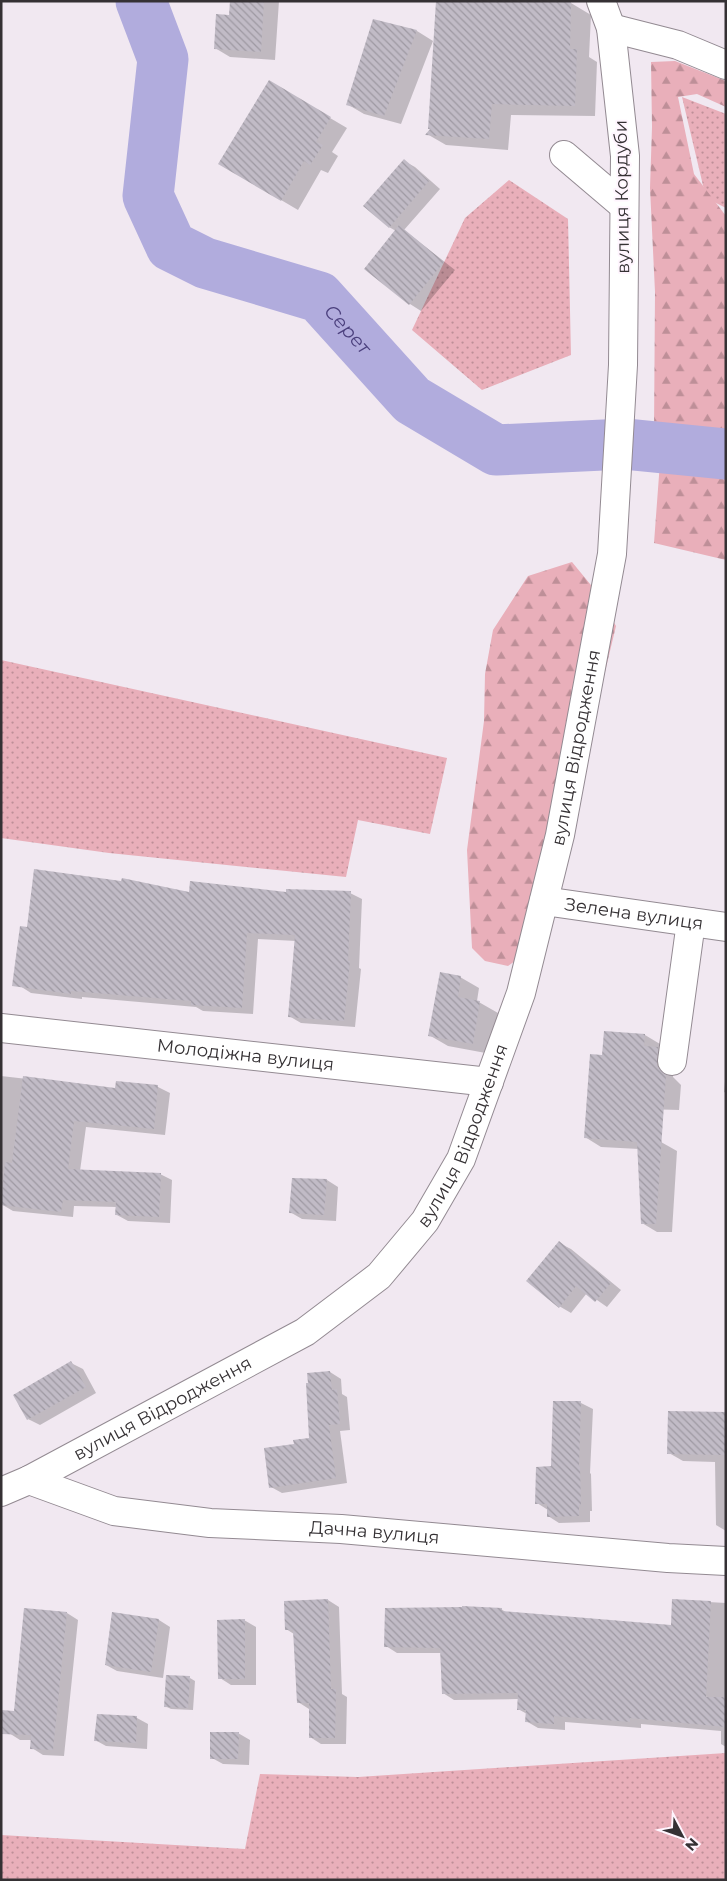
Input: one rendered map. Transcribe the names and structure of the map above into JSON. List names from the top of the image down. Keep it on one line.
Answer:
{"streets":{"street":["вулиця Кордуби","вулиця Відродження","Зелена вулиця","Молодіжна вулиця","Дачна вулиця"]},"crossings":[["вулиця Кордуби","вулиця Відродження"],["вулиця Відродження","Зелена вулиця"],["вулиця Відродження","Молодіжна вулиця"],["вулиця Відродження","Дачна вулиця"]],"water":["Серет"],"north":"bottom right"}
